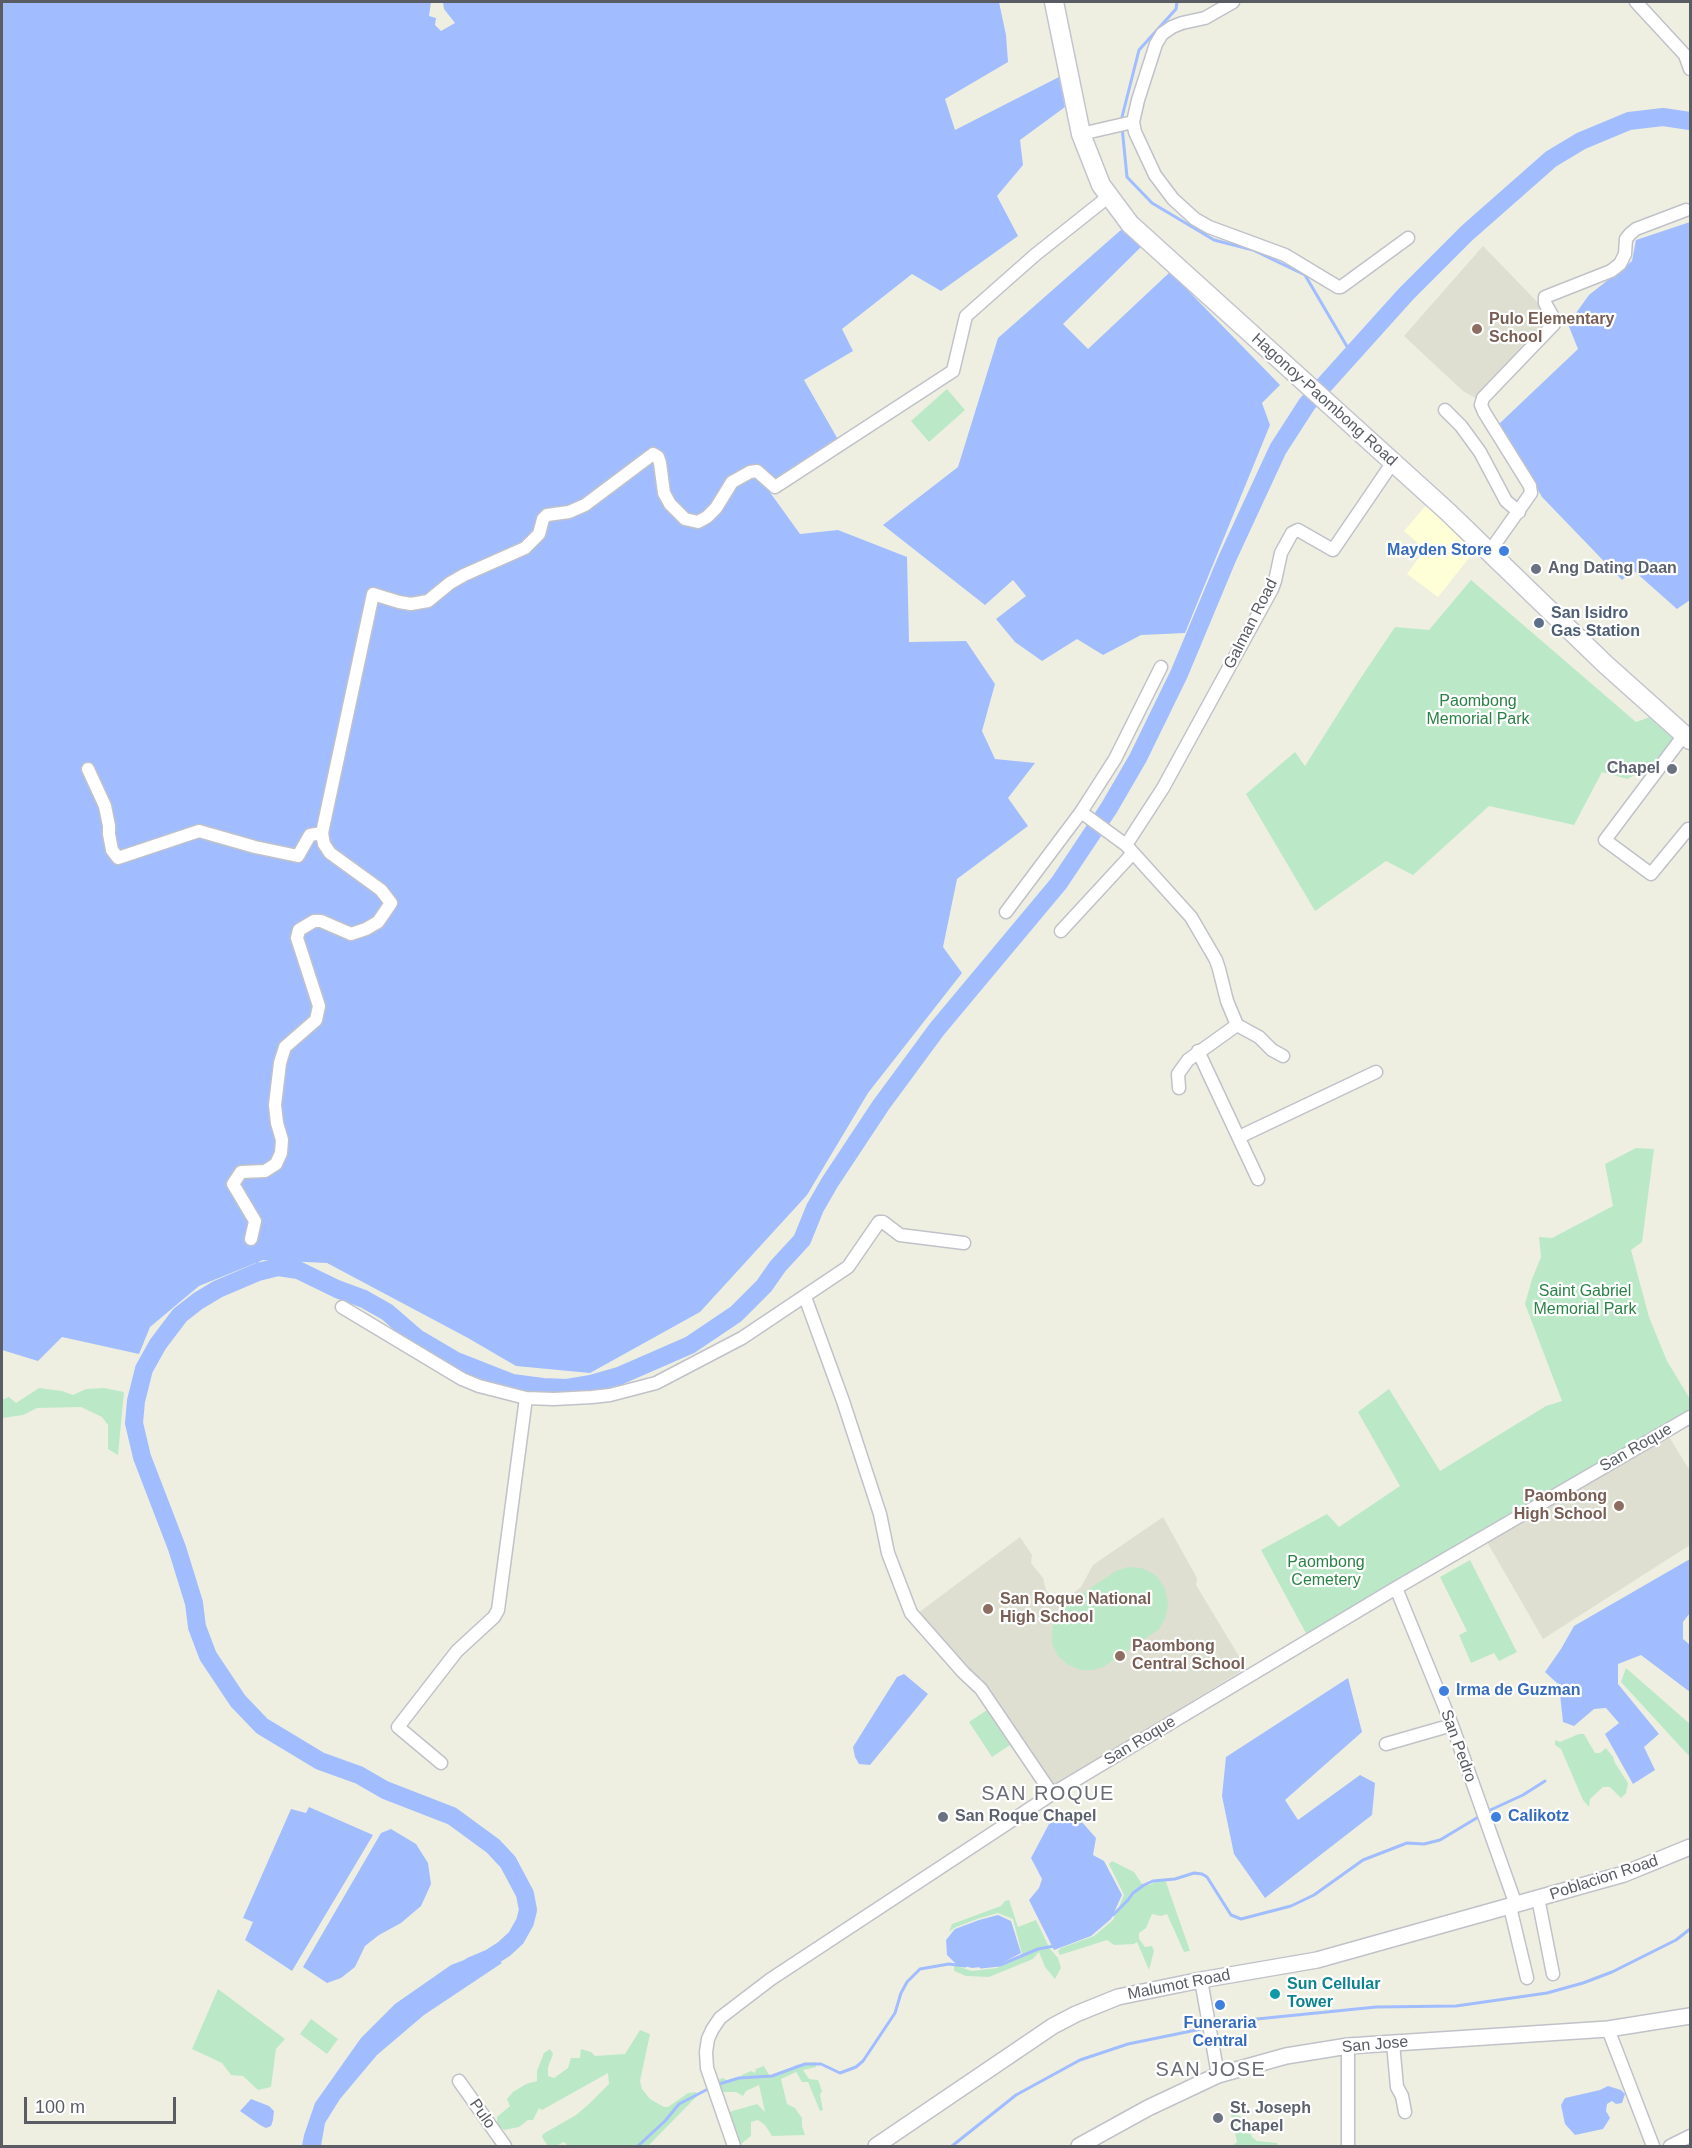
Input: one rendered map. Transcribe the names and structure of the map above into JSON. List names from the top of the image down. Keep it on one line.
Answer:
{"streets":{"main road":["Hagonoy-Paombong Road"],"street":["Galman Road","San Roque","San Pedro","Poblacion Road","Malumot Road","San Jose","Pulo"]},"crossings":[["Hagonoy-Paombong Road","Galman Road"],["San Roque","San Pedro"],["San Pedro","Poblacion Road"],["San Pedro","Malumot Road"],["Poblacion Road","Malumot Road"]],"districts":["SAN ROQUE","SAN JOSE"],"parks":["Paombong Memorial Park","Saint Gabriel Memorial Park","Paombong Cemetery"],"places":["Pulo Elementary School","Mayden Store","Ang Dating Daan","San Isidro Gas Station","Chapel","Paombong High School","San Roque National High School","Paombong Central School","Irma de Guzman","San Roque Chapel","Calikotz","Sun Cellular Tower","Funeraria Central","St. Joseph Chapel"],"scale_bar":"100 m"}
